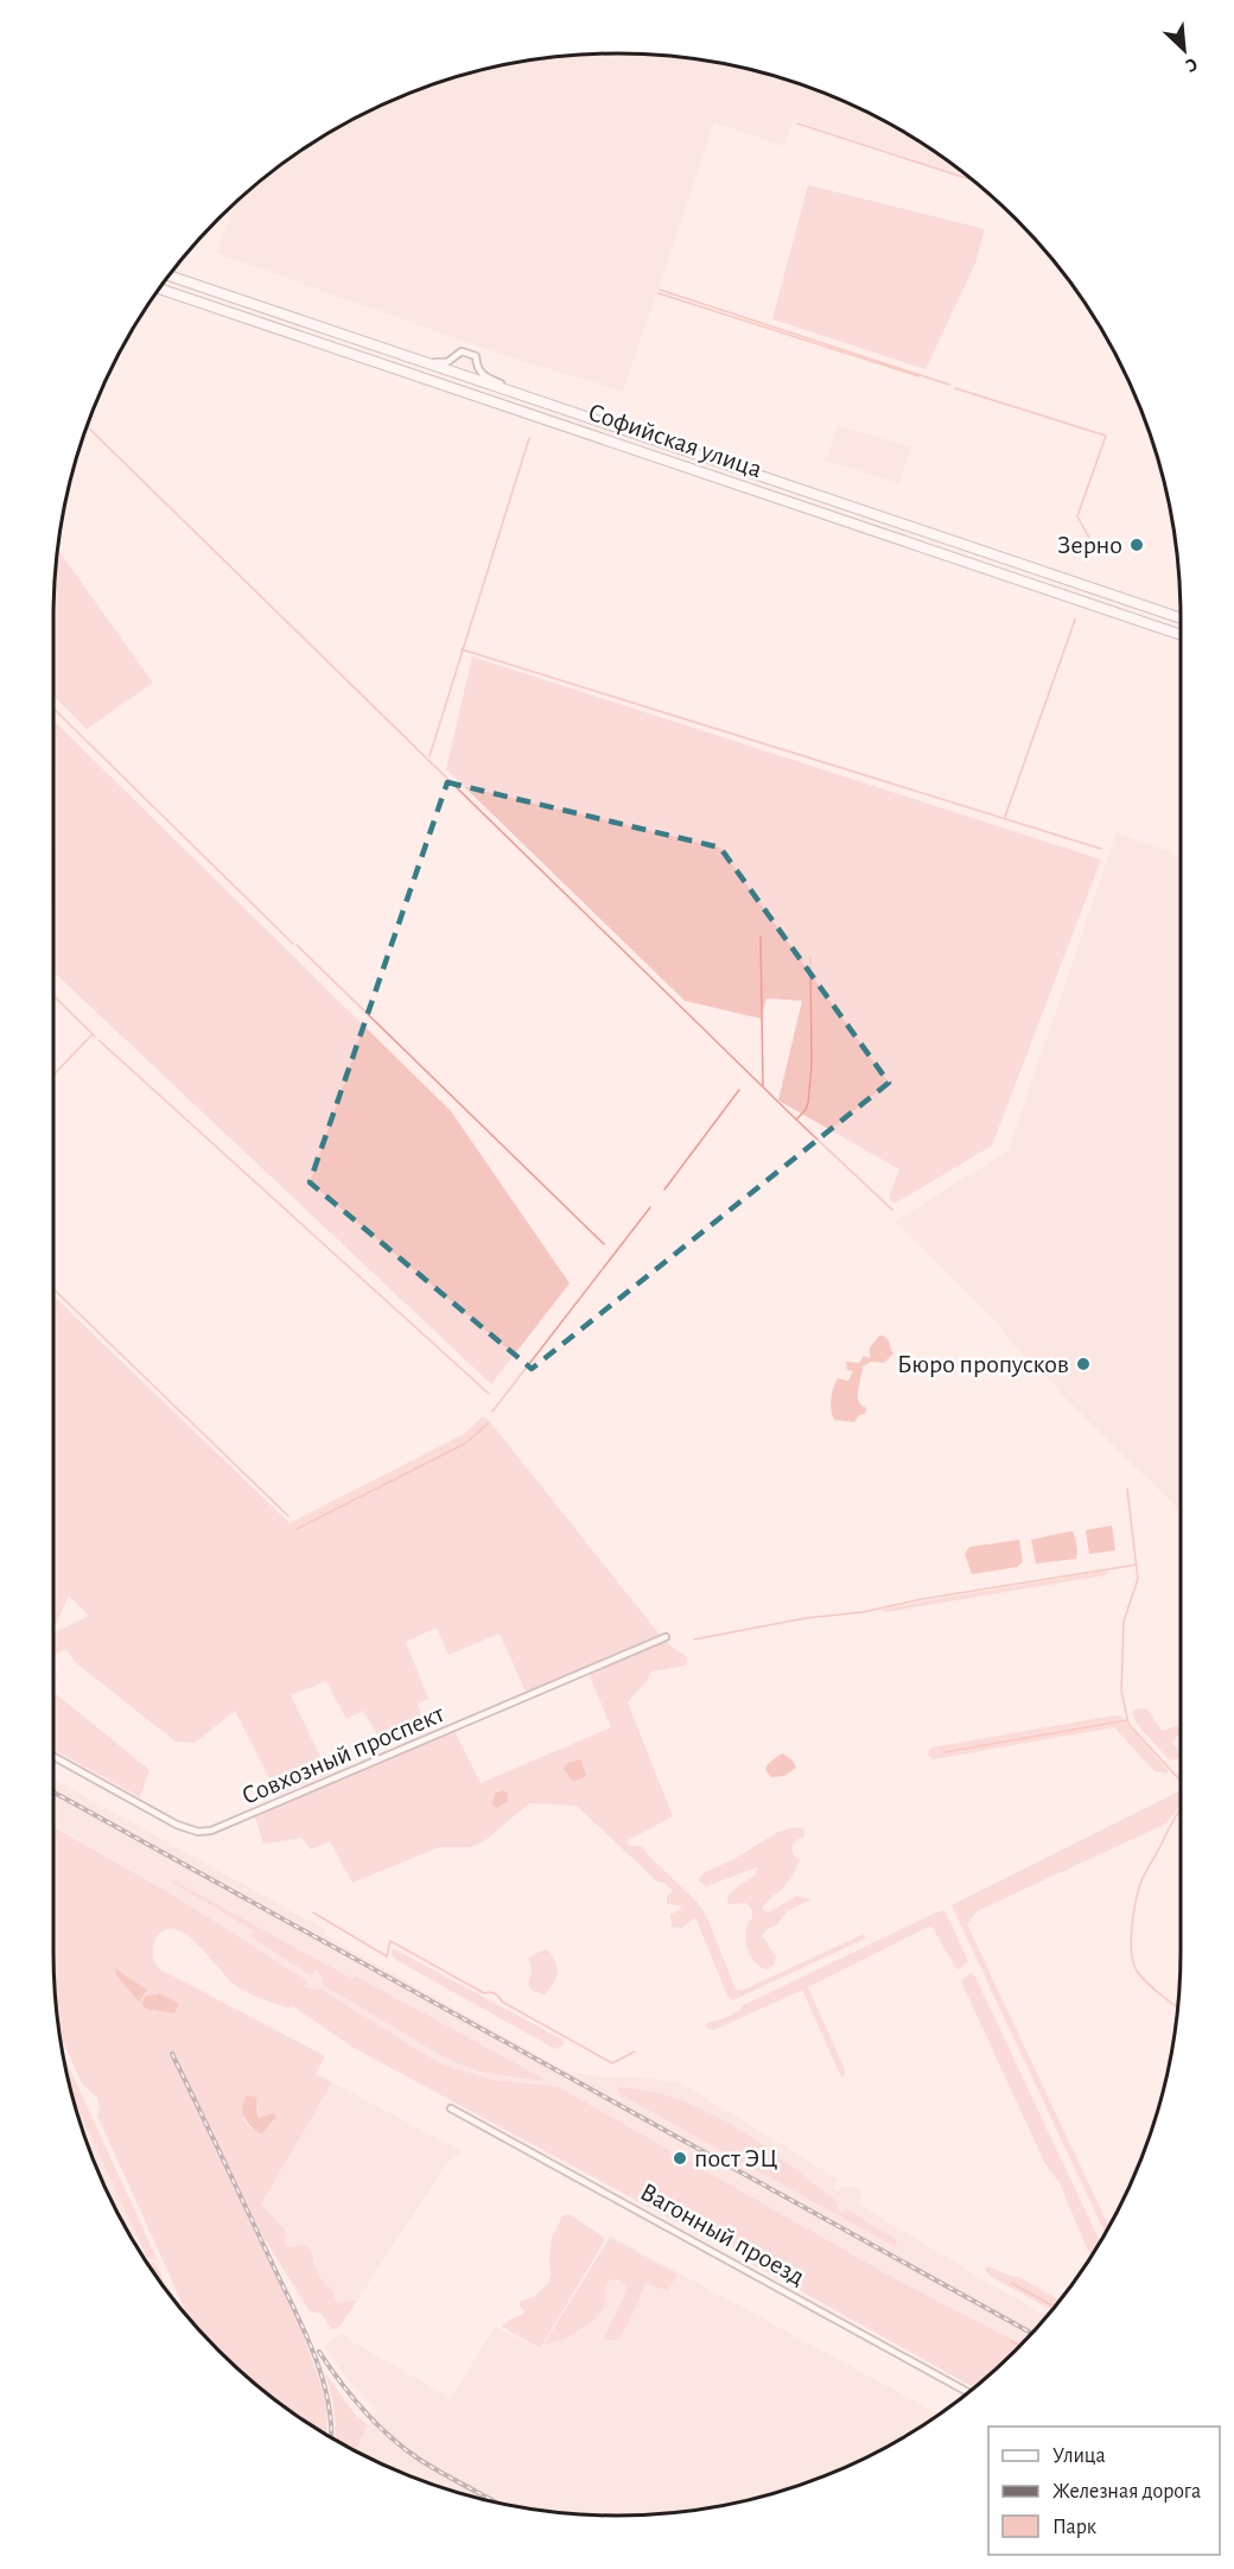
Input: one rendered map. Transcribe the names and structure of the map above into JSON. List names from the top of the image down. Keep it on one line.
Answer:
{"streets":{"main road":["Софийская улица"],"street":["Совхозный проспект","Вагонный проезд"]},"places":["Зерно","Бюро пропусков","пост ЭЦ"],"legend":["Улица","Железная дорога","Парк"],"north":"bottom right"}
